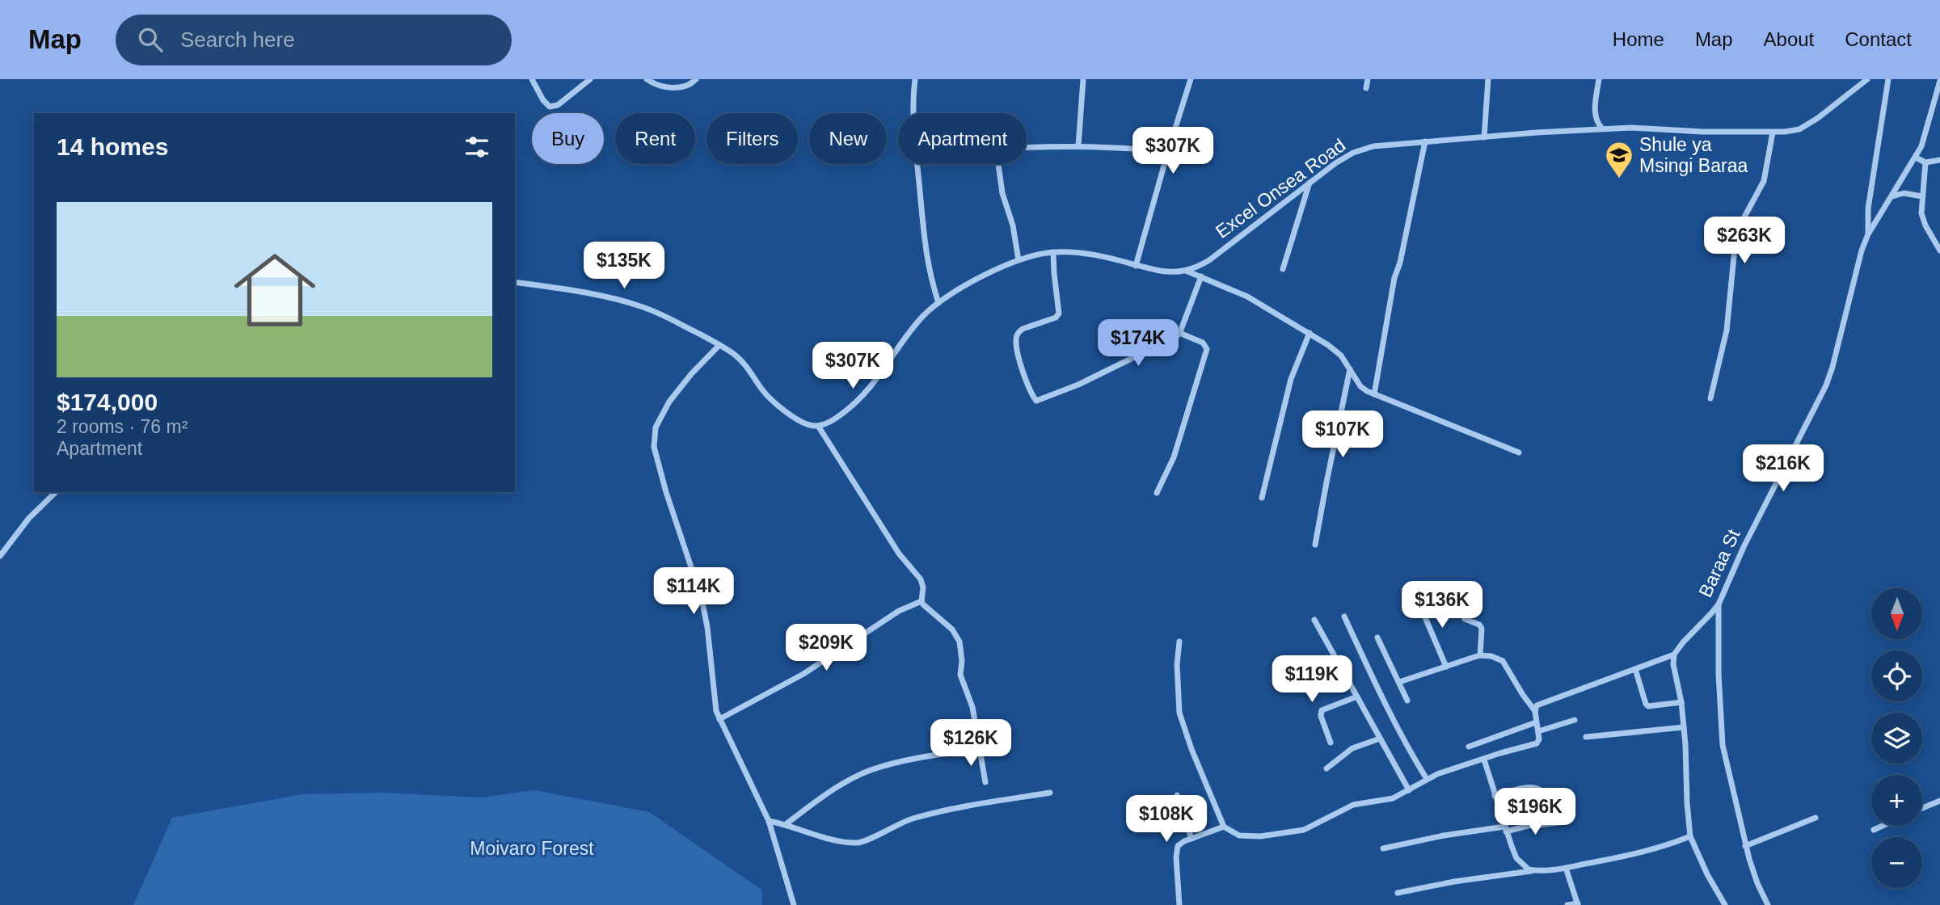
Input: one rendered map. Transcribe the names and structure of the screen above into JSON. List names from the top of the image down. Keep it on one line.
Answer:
{"streets":{"street":["Excel Onsea Road","Baraa St"]},"parks":["Moivaro Forest"],"places":{"school or university":["Shule ya Msingi Baraa"]},"north":"bottom","page":{"header":"Map","search":"Search here","nav":["Home","Map","About","Contact"],"chip":["Buy","Rent","Filters","New","Apartment"],"heading":"14 homes","price":["$307K","$263K","$135K","$174K","$307K","$107K","$216K","$114K","$136K","$209K","$119K","$126K","$196K","$108K"],"list":[{"name":"$174,000","note":"2 rooms · 76 m² · Apartment"}],"map_buttons":["+","−"]}}
